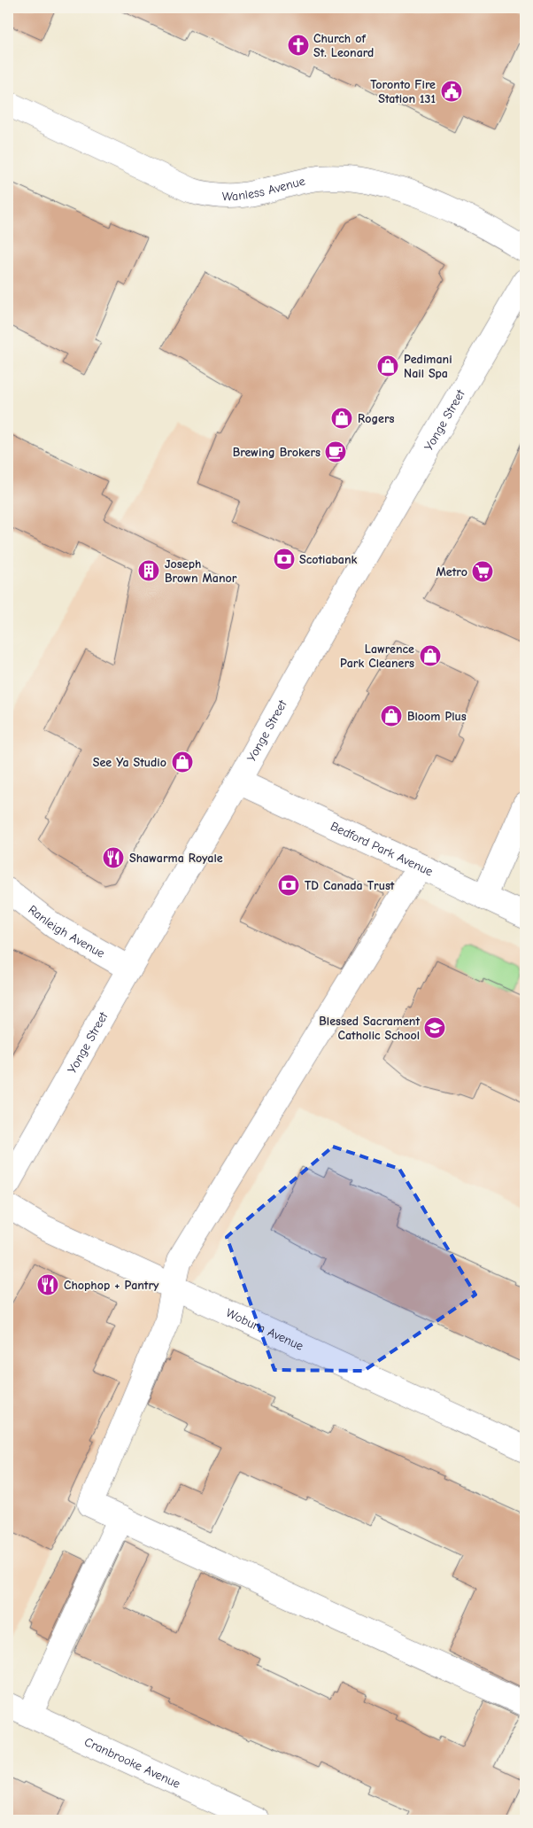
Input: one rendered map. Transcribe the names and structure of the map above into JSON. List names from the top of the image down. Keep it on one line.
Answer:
{"streets":{"street":["Wanless Avenue","Yonge Street","Bedford Park Avenue","Ranleigh Avenue","Woburn Avenue","Cranbrooke Avenue"]},"crossings":[["Yonge Street","Bedford Park Avenue"],["Yonge Street","Ranleigh Avenue"]],"places":{"church":["Church of St. Leonard"],"public building":["Toronto Fire Station 131"],"shop":["Pedimani Nail Spa","Rogers","Lawrence Park Cleaners","Bloom Plus","See Ya Studio"],"cafe":["Brewing Brokers"],"bank":["Scotiabank","TD Canada Trust"],"building":["Joseph Brown Manor"],"supermarket":["Metro"],"restaurant":["Shawarma Royale","Chophop + Pantry"],"school or university":["Blessed Sacrament Catholic School"]}}
